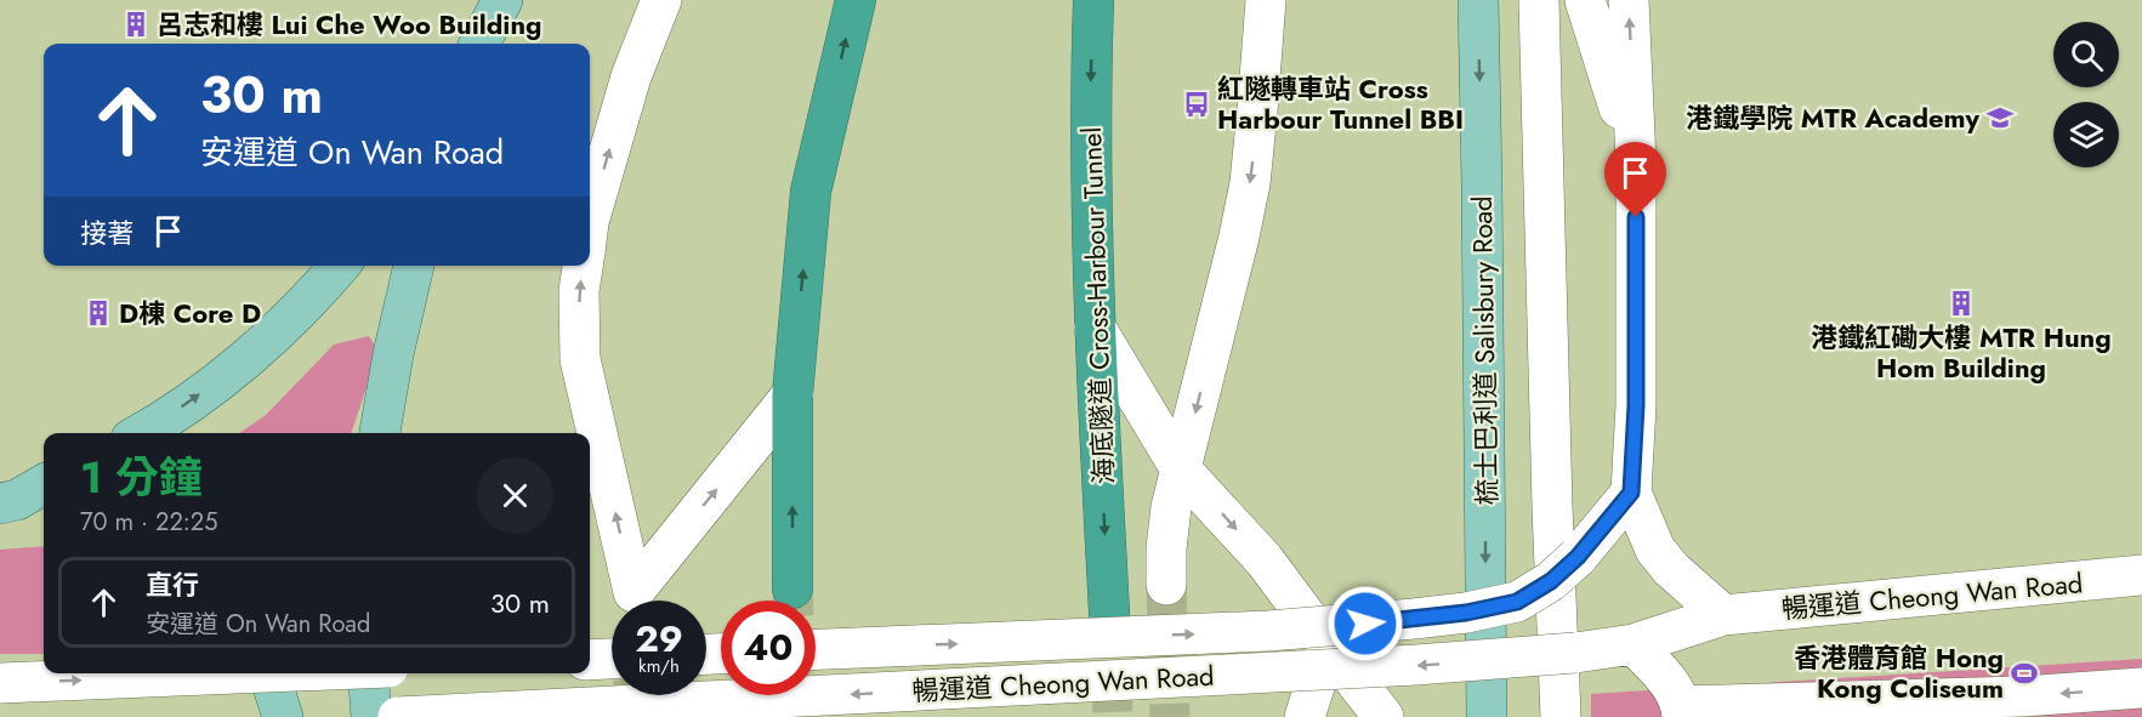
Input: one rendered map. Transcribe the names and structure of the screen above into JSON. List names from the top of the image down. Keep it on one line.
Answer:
{"streets":{"highway":["海底隧道 Cross-Harbour Tunnel"],"main road":["梳士巴利道 Salisbury Road"],"street":["暢運道 Cheong Wan Road"]},"one_way":["梳士巴利道 Salisbury Road"],"places":{"building":["呂志和樓 Lui Che Woo Building","港鐵紅磡大樓 MTR Hung Hom Building","D棟 Core D"],"bus stop":["紅隧轉車站 Cross Harbour Tunnel BBI"],"school or university":["港鐵學院 MTR Academy"],"sports":["香港體育館 Hong Kong Coliseum"]},"page":{"turn":["30 m","安運道 On Wan Road"],"then":"接著","heading":["1 分鐘","70 m · 22:25"],"list":[{"name":"直行","note":"安運道 On Wan Road","value":"30 m"}],"speed":"29 km/h","limit":"40"}}
